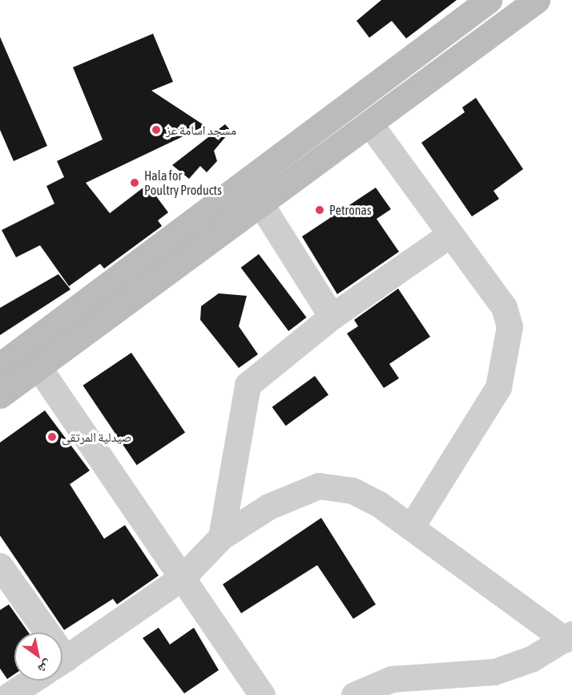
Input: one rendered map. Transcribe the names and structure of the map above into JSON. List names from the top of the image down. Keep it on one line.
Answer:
{"places":["مسجد اسامة عز","Hala for Poultry Products","Petronas","صيدلية المرتقى"],"north":"bottom right"}
